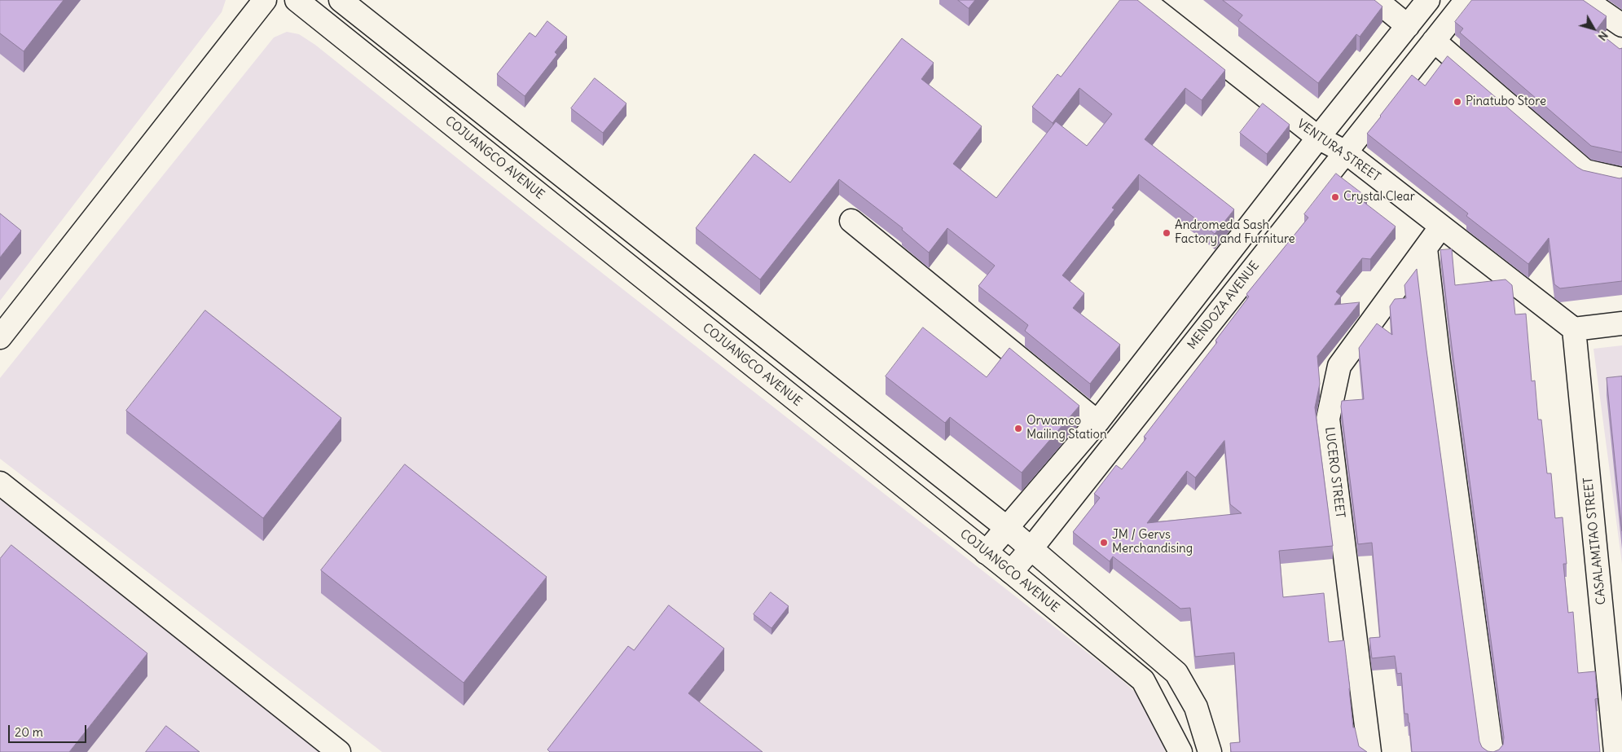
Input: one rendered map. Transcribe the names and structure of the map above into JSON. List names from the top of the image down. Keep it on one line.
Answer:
{"streets":{"street":["VENTURA STREET","COJUANGCO AVENUE","MENDOZA AVENUE","LUCERO STREET","CASALAMITAO STREET"]},"crossings":[["VENTURA STREET","MENDOZA AVENUE"],["VENTURA STREET","LUCERO STREET"],["VENTURA STREET","CASALAMITAO STREET"],["COJUANGCO AVENUE","MENDOZA AVENUE"]],"places":["Pinatubo Store","Crystal Clear","Andromeda Sash Factory and Furniture","Orwamco Mailing Station","JM / Gervs Merchandising"],"scale_bar":"20 m","north":"bottom right"}
